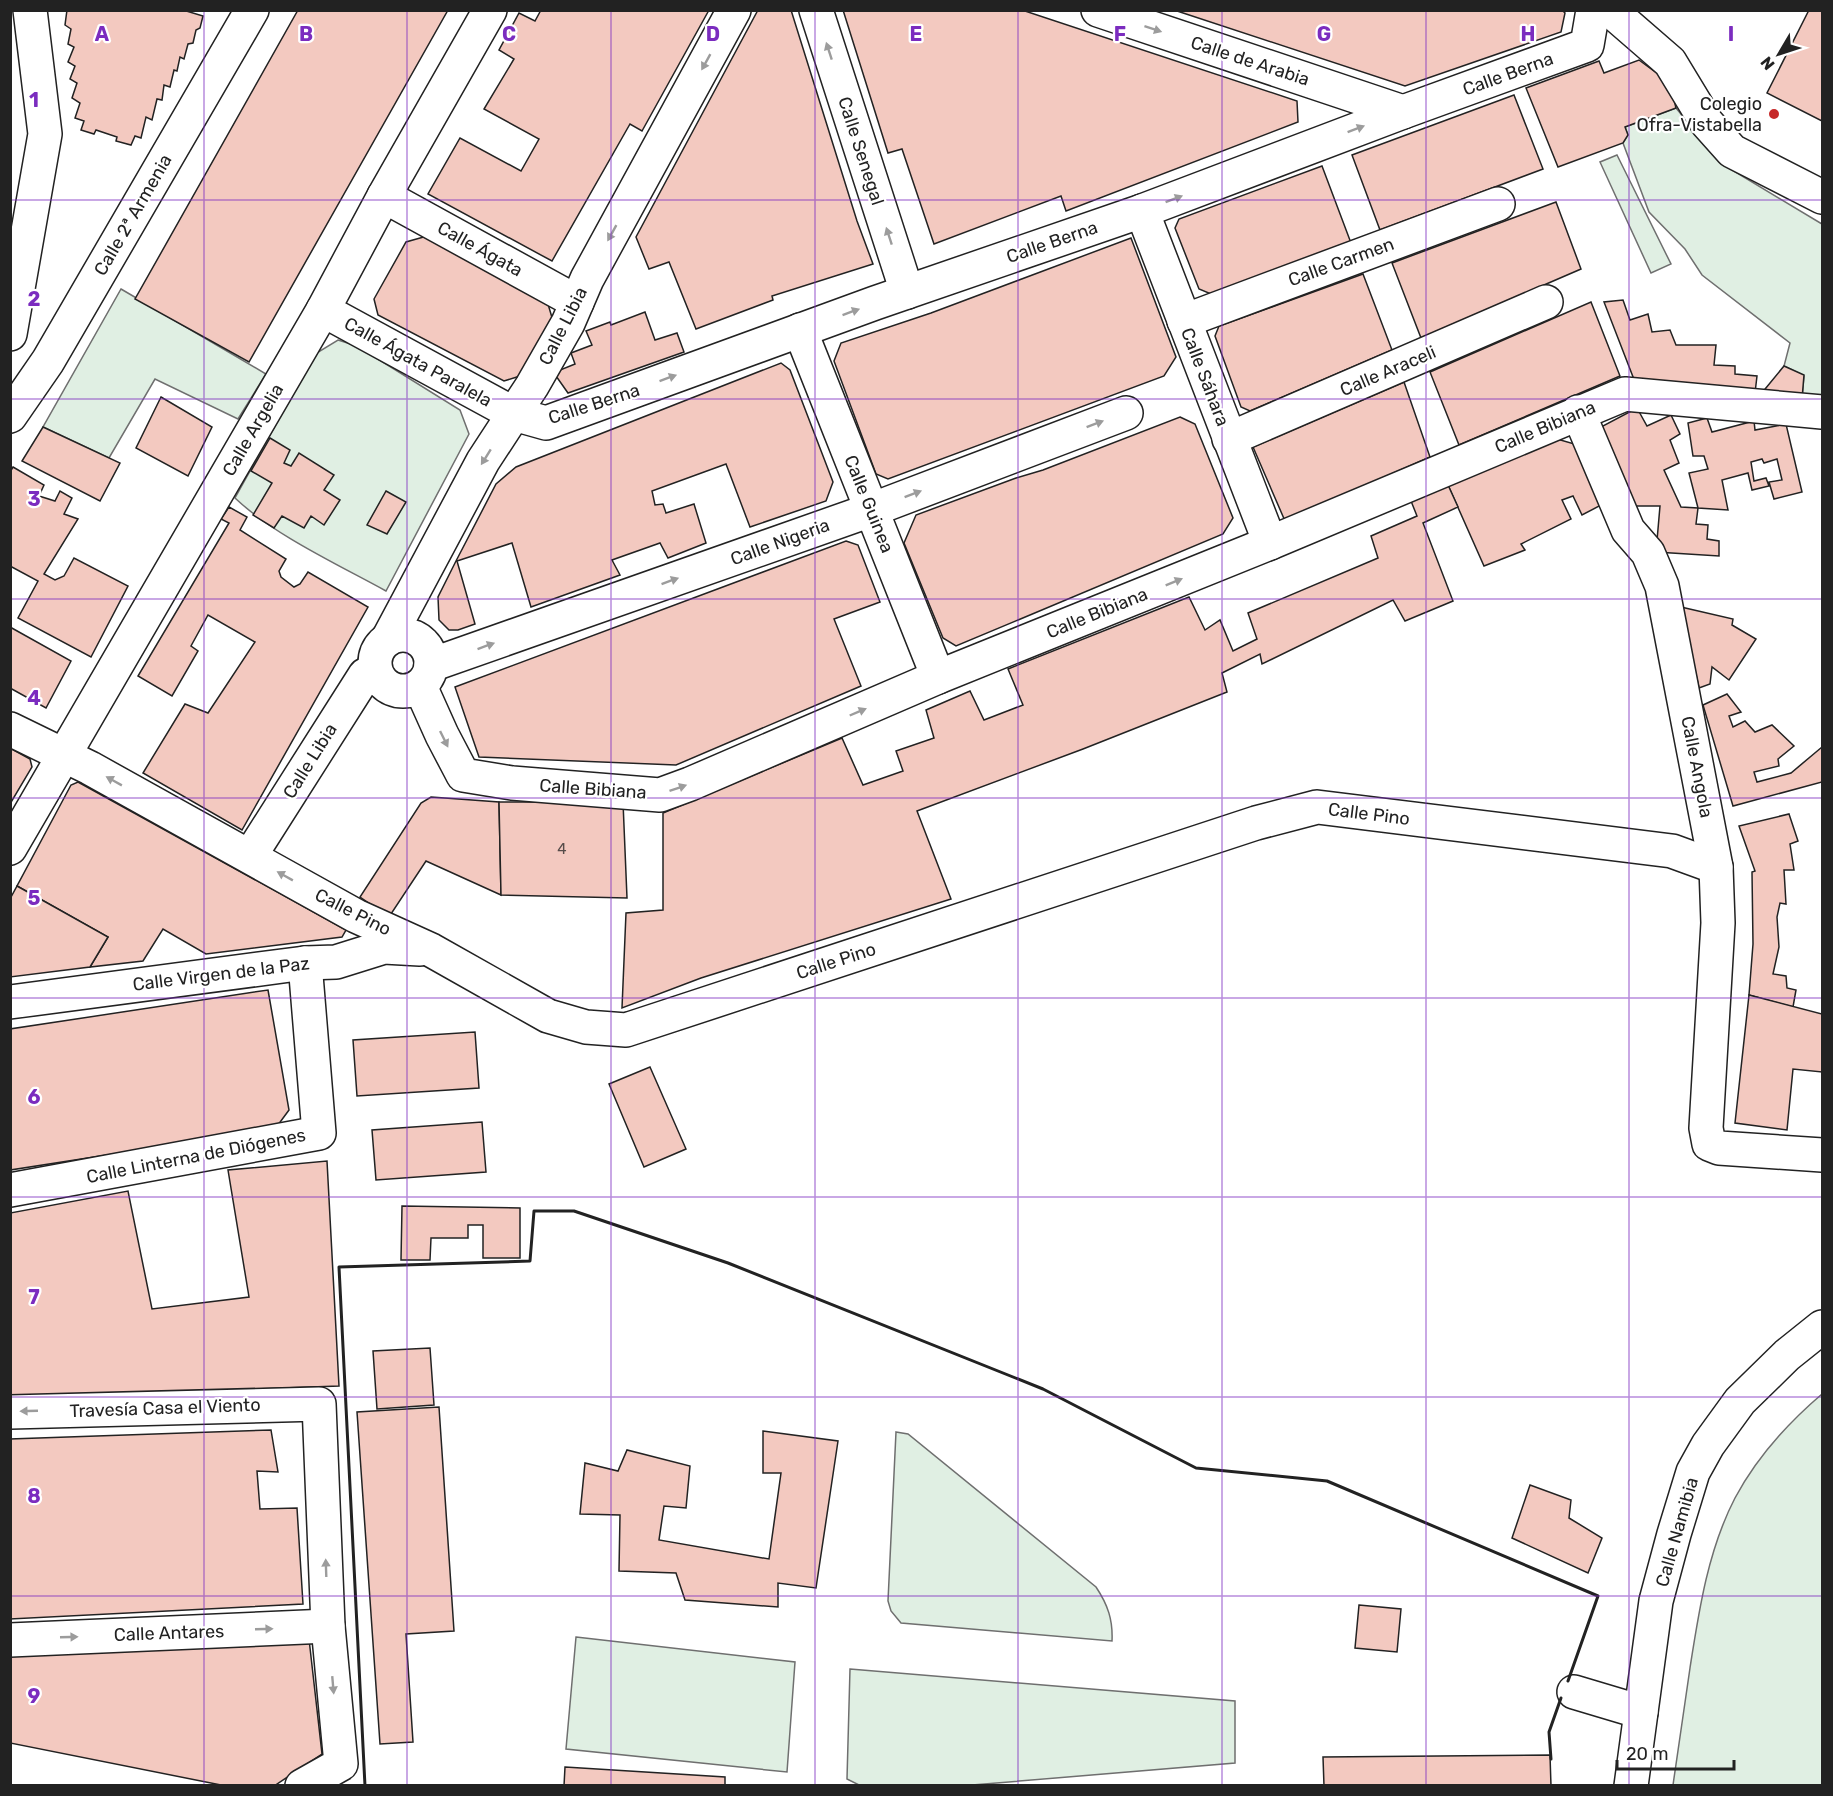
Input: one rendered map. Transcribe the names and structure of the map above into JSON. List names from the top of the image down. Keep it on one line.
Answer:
{"streets":{"street":["Calle de Arabia","Calle Berna","Calle Senegal","Calle 2ª Armenia","Calle Ágata","Calle Carmen","Calle Libia","Calle Ágata Paralela","Calle Araceli","Calle Sáhara","Calle Bibiana","Calle Argelia","Calle Guinea","Calle Nigeria","Calle Angola","Calle Pino","Calle Virgen de la Paz","Calle Linterna de Diógenes","Travesía Casa el Viento","Calle Namibia","Calle Antares"]},"crossings":[["Calle de Arabia","Calle Berna"],["Calle Berna","Calle Senegal"],["Calle Berna","Calle Libia"],["Calle Berna","Calle Ágata Paralela"],["Calle Berna","Calle Sáhara"],["Calle Berna","Calle Guinea"],["Calle Ágata","Calle Libia"],["Calle Ágata","Calle Argelia"],["Calle Carmen","Calle Sáhara"],["Calle Libia","Calle Ágata Paralela"],["Calle Libia","Calle Bibiana"],["Calle Libia","Calle Nigeria"],["Calle Libia","Calle Pino"],["Calle Ágata Paralela","Calle Argelia"],["Calle Araceli","Calle Sáhara"],["Calle Sáhara","Calle Bibiana"],["Calle Bibiana","Calle Guinea"],["Calle Bibiana","Calle Nigeria"],["Calle Bibiana","Calle Angola"],["Calle Argelia","Calle Pino"],["Calle Guinea","Calle Nigeria"],["Calle Angola","Calle Pino"],["Calle Pino","Calle Virgen de la Paz"],["Calle Virgen de la Paz","Calle Linterna de Diógenes"],["Travesía Casa el Viento","Calle Antares"]],"one_way":["Calle de Arabia","Calle Berna","Calle Senegal","Calle Libia","Calle Bibiana","Calle Nigeria","Calle Antares"],"places":["Colegio Ofra-Vistabella"],"house_numbers":["4"],"scale_bar":"20 m","north":"bottom left","grid":{"columns":["A","B","C","D","E","F","G","H","I"],"rows":["1","2","3","4","5","6","7","8","9"]}}
